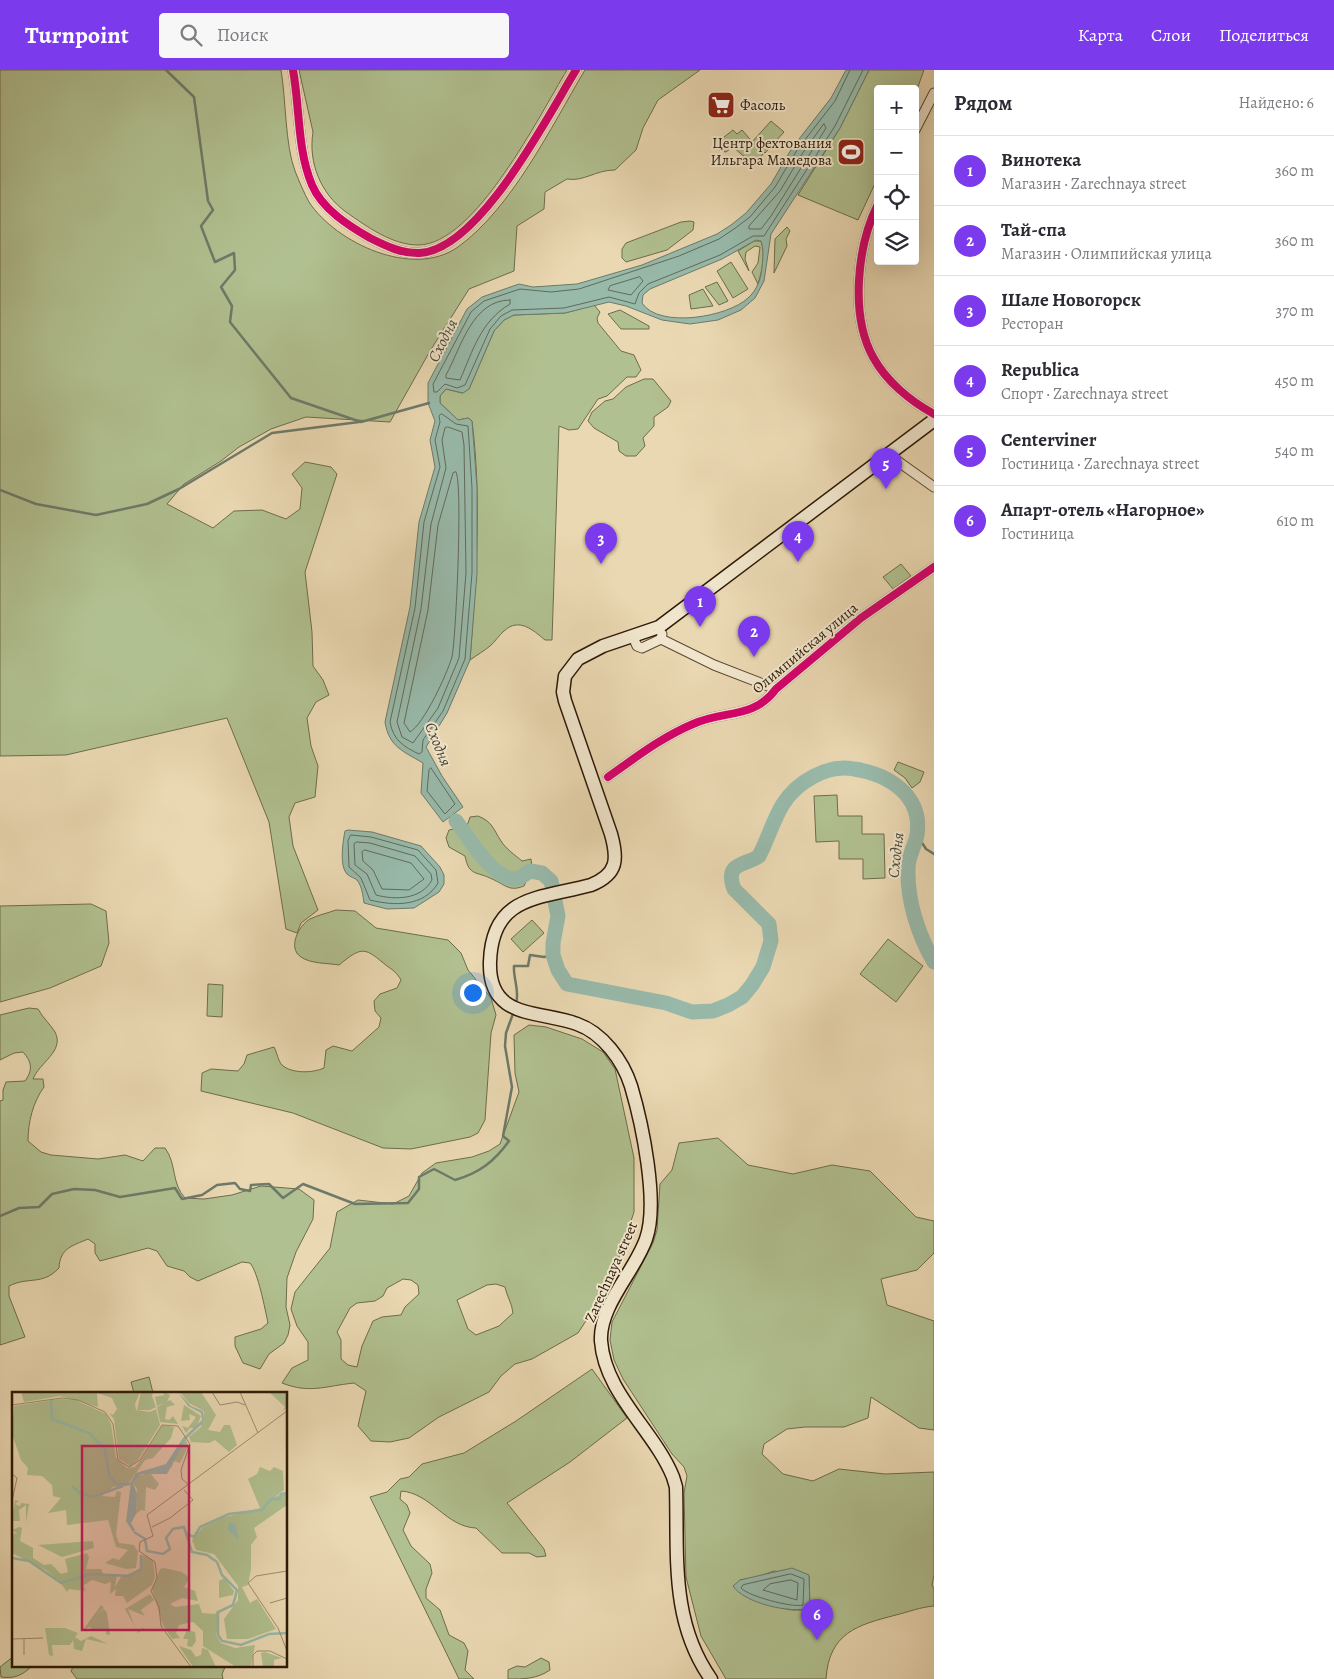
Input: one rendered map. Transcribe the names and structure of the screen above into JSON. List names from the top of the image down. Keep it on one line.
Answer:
{"streets":{"main road":["Zarechnaya street"],"street":["Олимпийская улица"]},"water":["Сходня"],"places":{"supermarket":["Фасоль"],"sports":["Центр фехтования Ильгара Мамедова"]},"page":{"header":"Turnpoint","search":"Поиск","nav":["Карта","Слои","Поделиться"],"heading":["Рядом","Найдено: 6"],"map_buttons":["+","−"],"list":[{"mark":"1","name":"Винотека","note":"Магазин · Zarechnaya street","value":"360 m"},{"mark":"2","name":"Тай-спа","note":"Магазин · Олимпийская улица","value":"360 m"},{"mark":"3","name":"Шале Новогорск","note":"Ресторан","value":"370 m"},{"mark":"4","name":"Republica","note":"Спорт · Zarechnaya street","value":"450 m"},{"mark":"5","name":"Centerviner","note":"Гостиница · Zarechnaya street","value":"540 m"},{"mark":"6","name":"Апарт-отель «Нагорное»","note":"Гостиница","value":"610 m"}],"pins":["5","4","3","1","2","6"]}}
